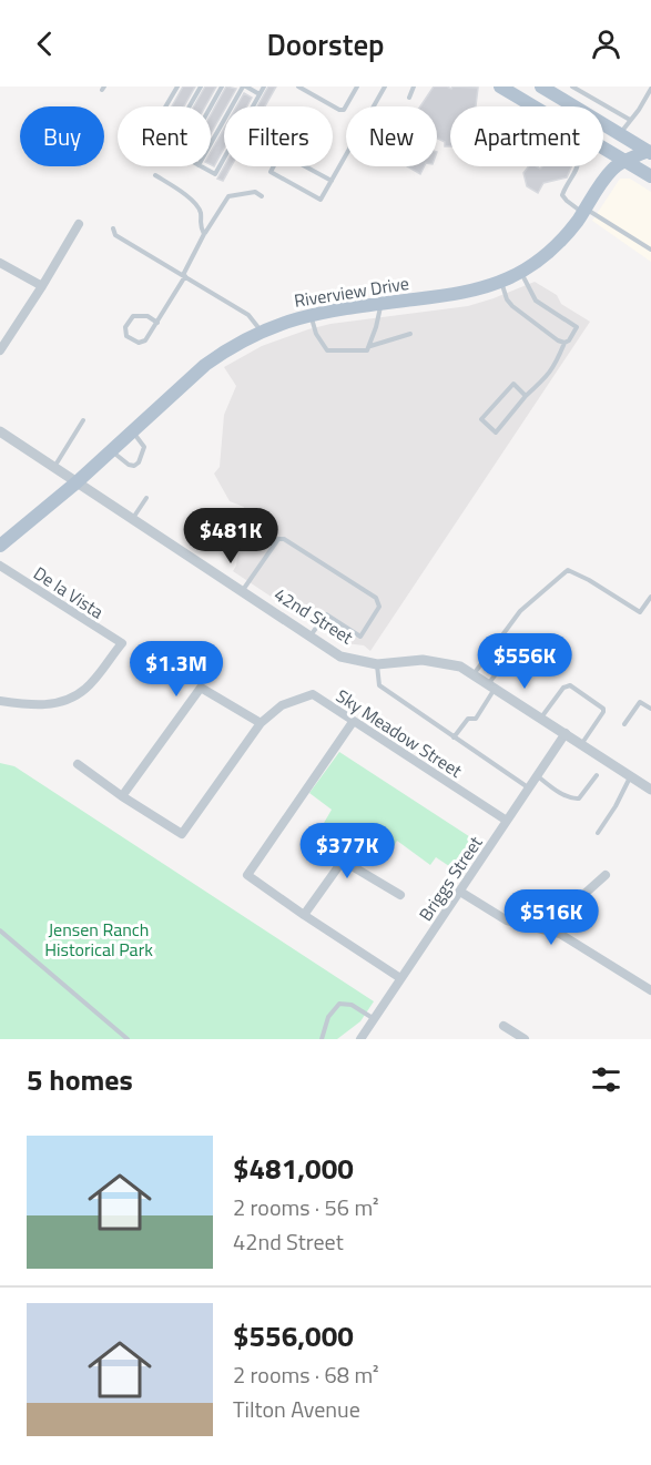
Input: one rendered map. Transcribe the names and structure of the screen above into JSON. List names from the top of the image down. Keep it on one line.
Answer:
{"streets":{"main road":["Riverview Drive"],"street":["De la Vista","42nd Street","Sky Meadow Street","Briggs Street"]},"crossings":[["Riverview Drive","42nd Street"],["42nd Street","Briggs Street"],["Sky Meadow Street","Briggs Street"]],"parks":["Jensen Ranch Historical Park"],"page":{"header":"Doorstep","chip":["Buy","Rent","Filters","New","Apartment"],"price":["$481K","$556K","$1.3M","$377K","$516K"],"heading":"5 homes","list":[{"name":"$481,000","note":"2 rooms · 56 m² · 42nd Street"},{"name":"$556,000","note":"2 rooms · 68 m² · Tilton Avenue"}]}}
